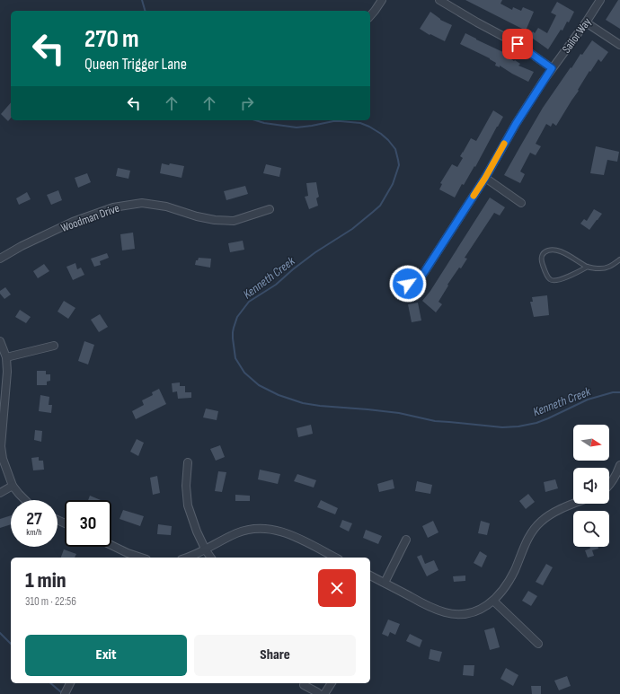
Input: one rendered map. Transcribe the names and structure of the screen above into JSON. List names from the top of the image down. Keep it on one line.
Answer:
{"streets":{"street":["Sailor Way","Woodman Drive"]},"water":["Kenneth Creek"],"north":"right","page":{"turn":["270 m","Queen Trigger Lane"],"speed":"27 km/h","limit":"30","heading":["1 min","310 m · 22:56"],"buttons":["Exit","Share"]}}
